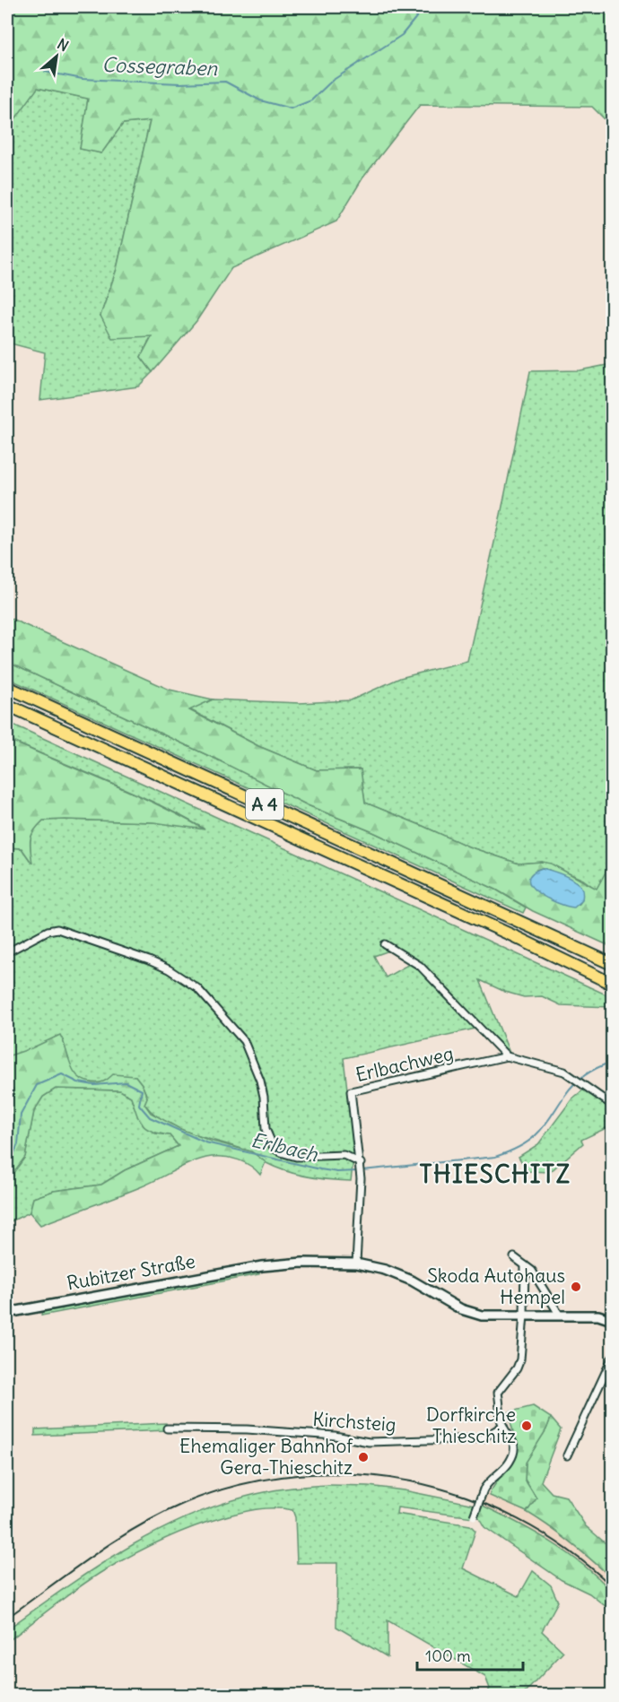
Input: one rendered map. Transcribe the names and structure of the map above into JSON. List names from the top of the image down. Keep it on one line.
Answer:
{"streets":{"highway":["A 4"],"main road":["Rubitzer Straße"],"street":["Erlbachweg","Kirchsteig"]},"crossings":[["Erlbachweg","Rubitzer Straße"]],"districts":["THIESCHITZ"],"water":["Cossegraben","Erlbach"],"places":["Skoda Autohaus Hempel","Dorfkirche Thieschitz","Ehemaliger Bahnhof Gera-Thieschitz"],"scale_bar":"100 m","north":"top right"}
